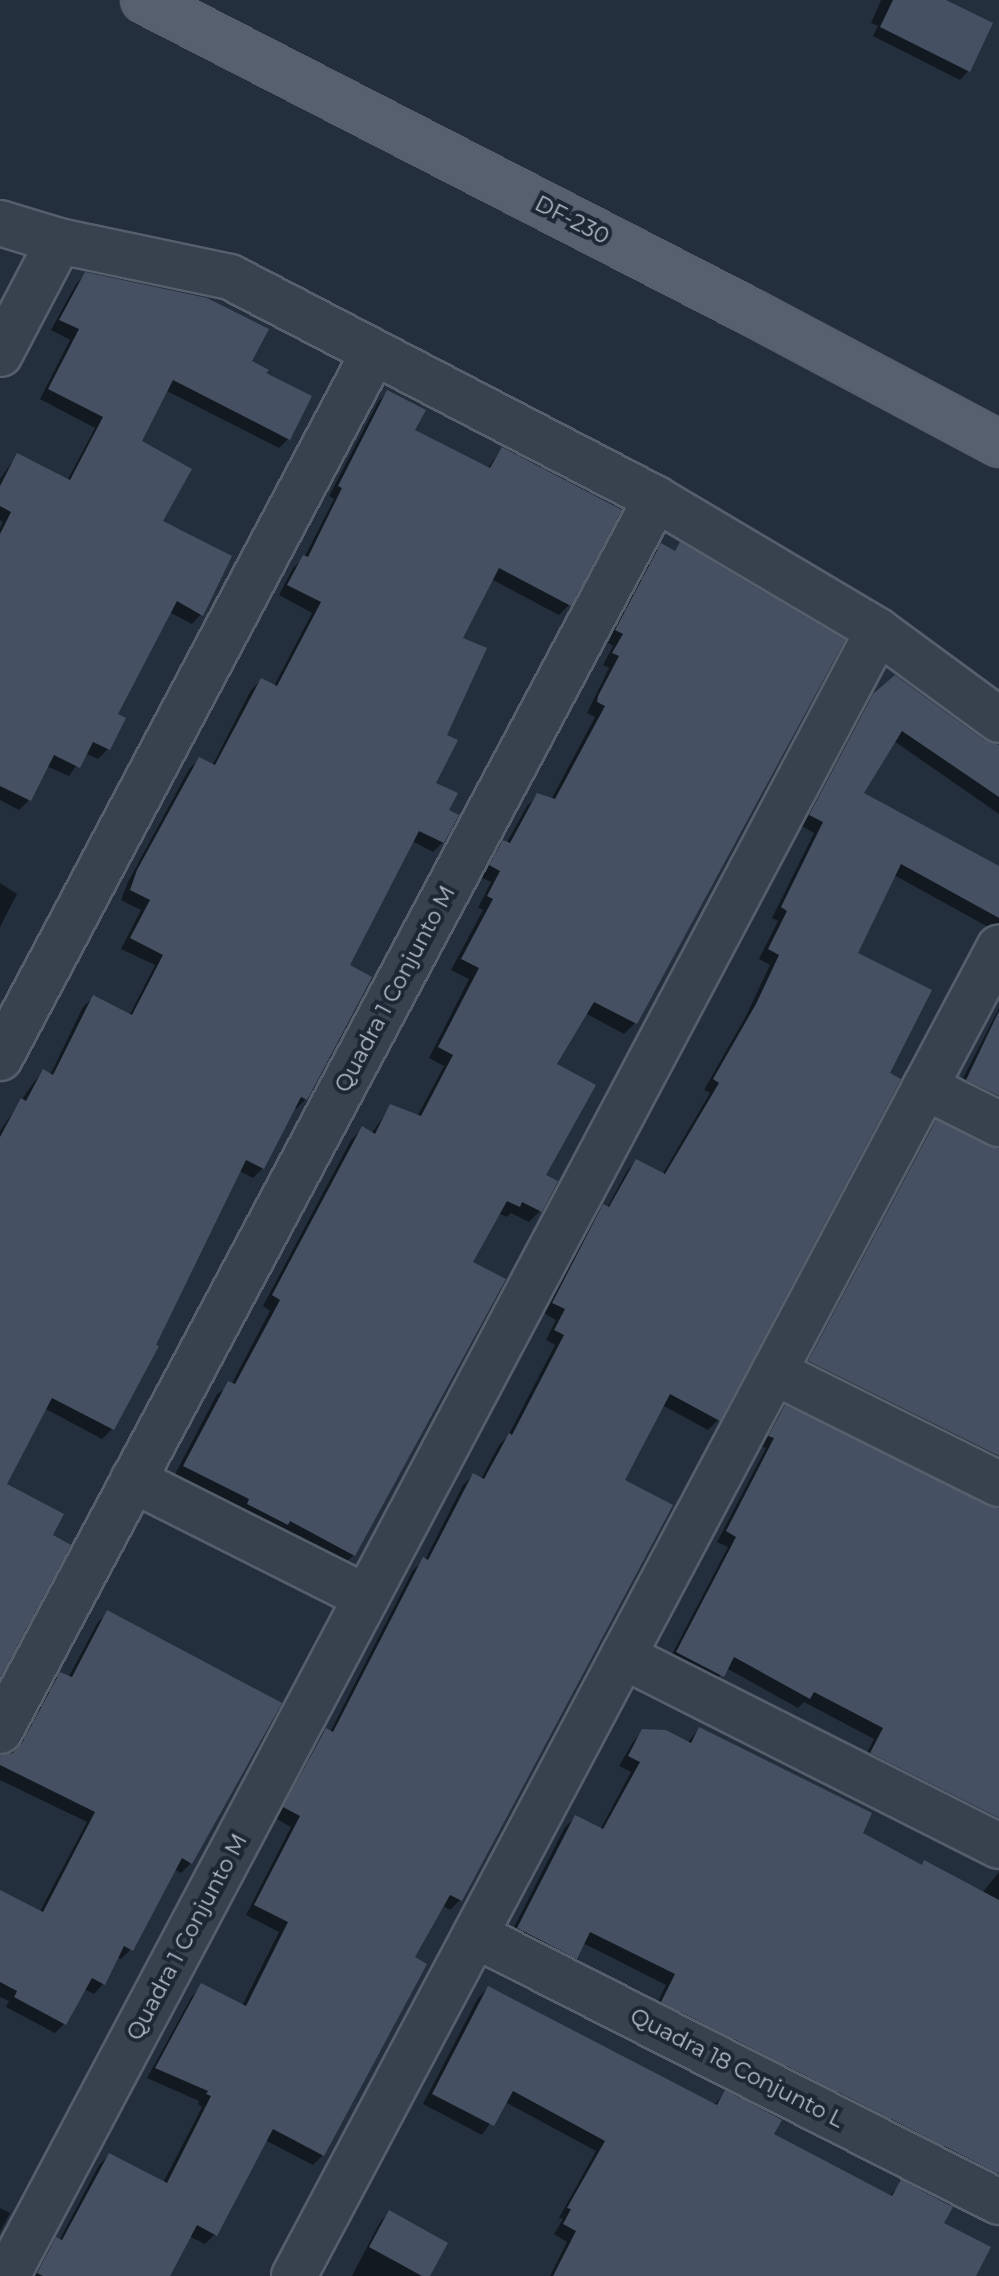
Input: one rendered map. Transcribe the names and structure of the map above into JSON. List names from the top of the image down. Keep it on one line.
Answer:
{"streets":{"main road":["DF-230"],"street":["Quadra 1 Conjunto M","Quadra 18 Conjunto L"]}}
